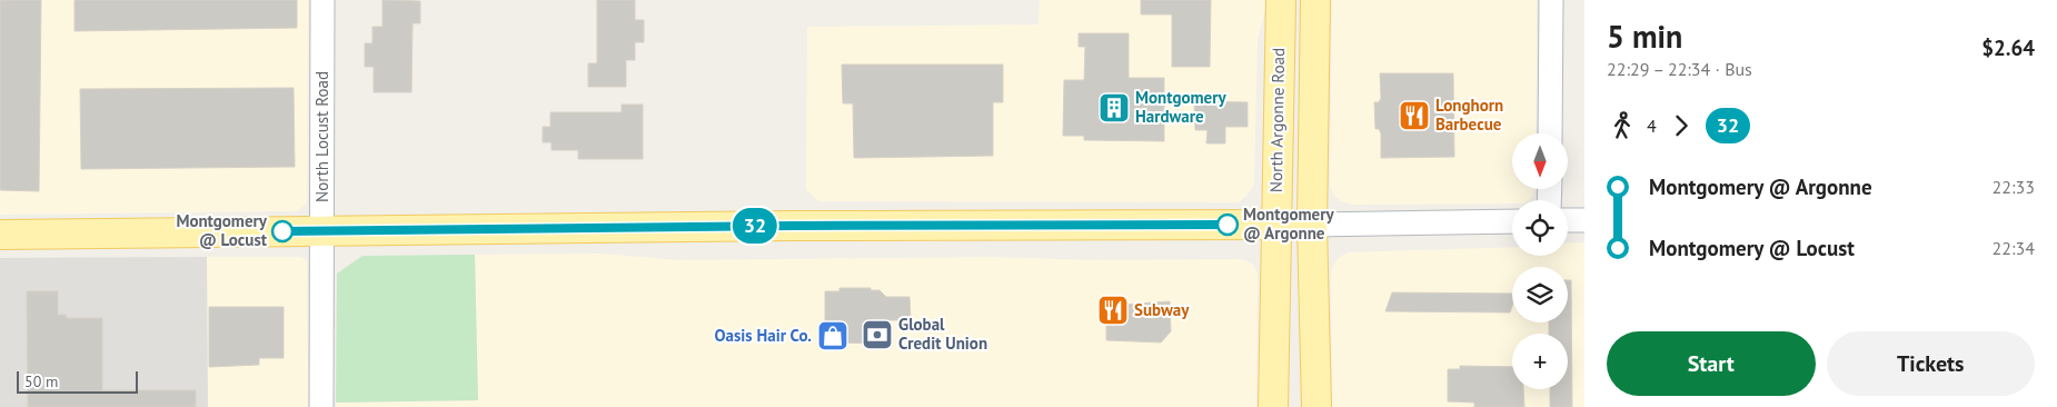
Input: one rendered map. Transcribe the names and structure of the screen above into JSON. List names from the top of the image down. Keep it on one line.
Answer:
{"streets":{"main road":["North Argonne Road"],"street":["North Locust Road"]},"places":{"building":["Montgomery Hardware"],"restaurant":["Longhorn Barbecue","Subway"],"other":["Montgomery @ Argonne","Montgomery @ Locust"],"bank":["Global Credit Union"],"shop":["Oasis Hair Co."]},"lines":["bus line 32"],"scale_bar":"50 m","north":"bottom","page":{"on_map":"32","heading":["5 min","22:29 – 22:34 · Bus","$2.64"],"legs":["4","32"],"map_buttons":"+","list":[{"name":"Montgomery @ Argonne","value":"22:33"},{"name":"Montgomery @ Locust","value":"22:34"}],"buttons":["Start","Tickets"],"scale":"50 m"}}
